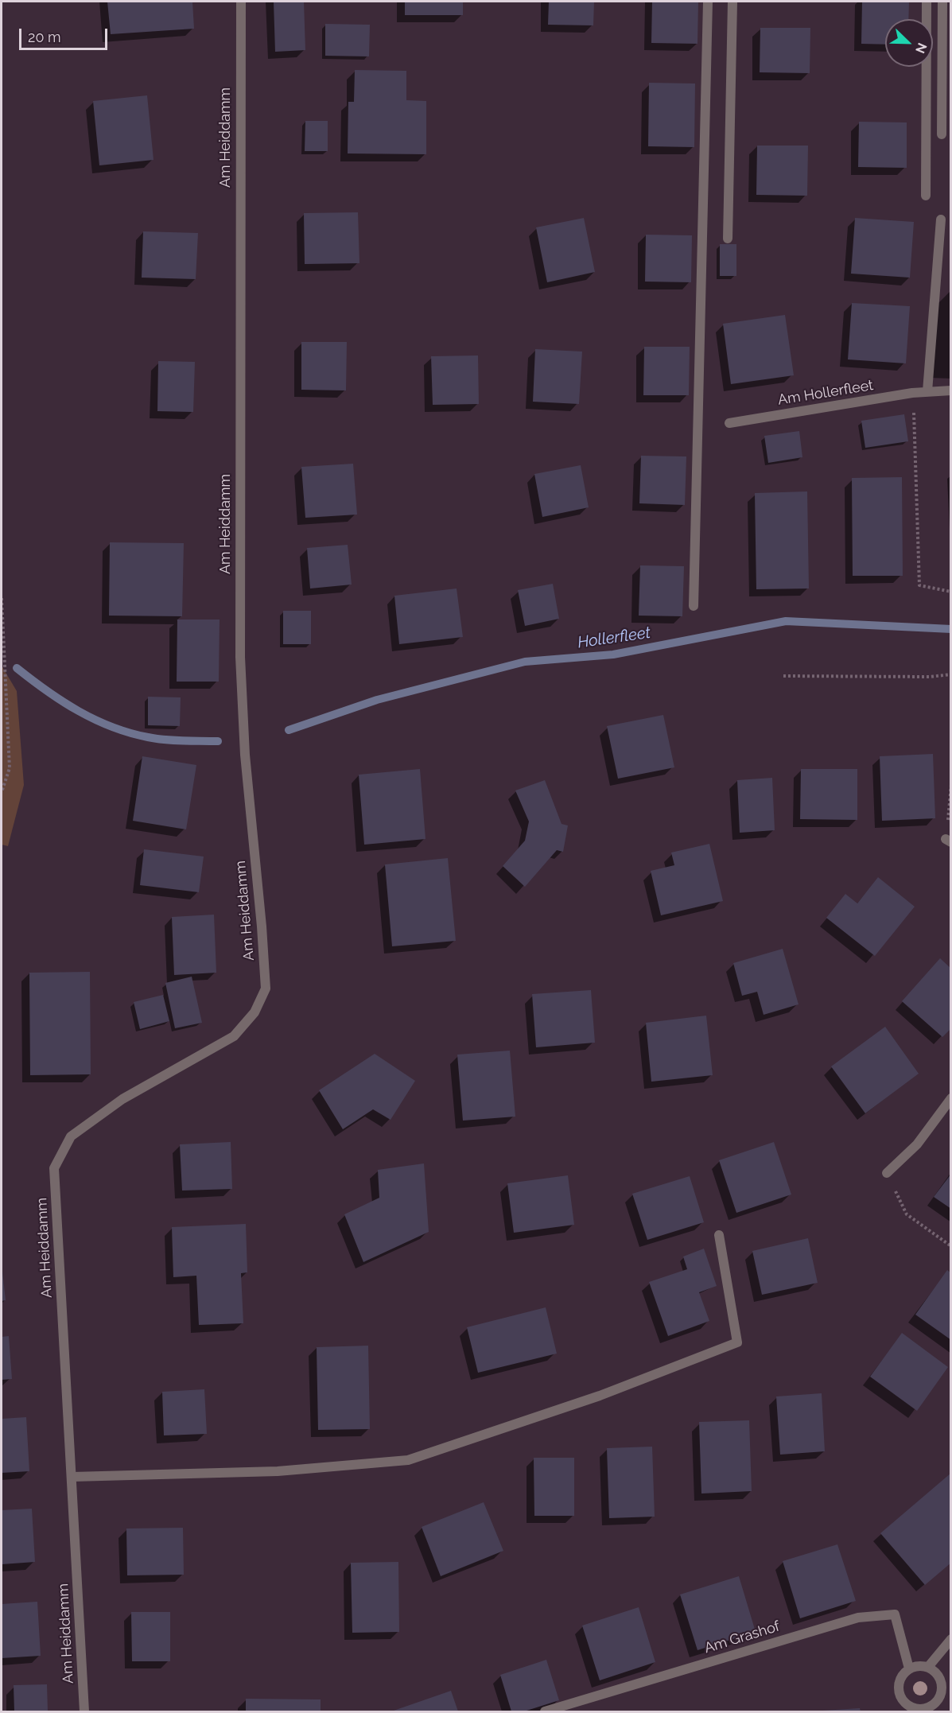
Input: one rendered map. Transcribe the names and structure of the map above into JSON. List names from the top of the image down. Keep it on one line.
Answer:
{"streets":{"street":["Am Heiddamm","Am Hollerfleet","Am Grashof"]},"water":["Hollerfleet"],"scale_bar":"20 m","north":"bottom right"}
